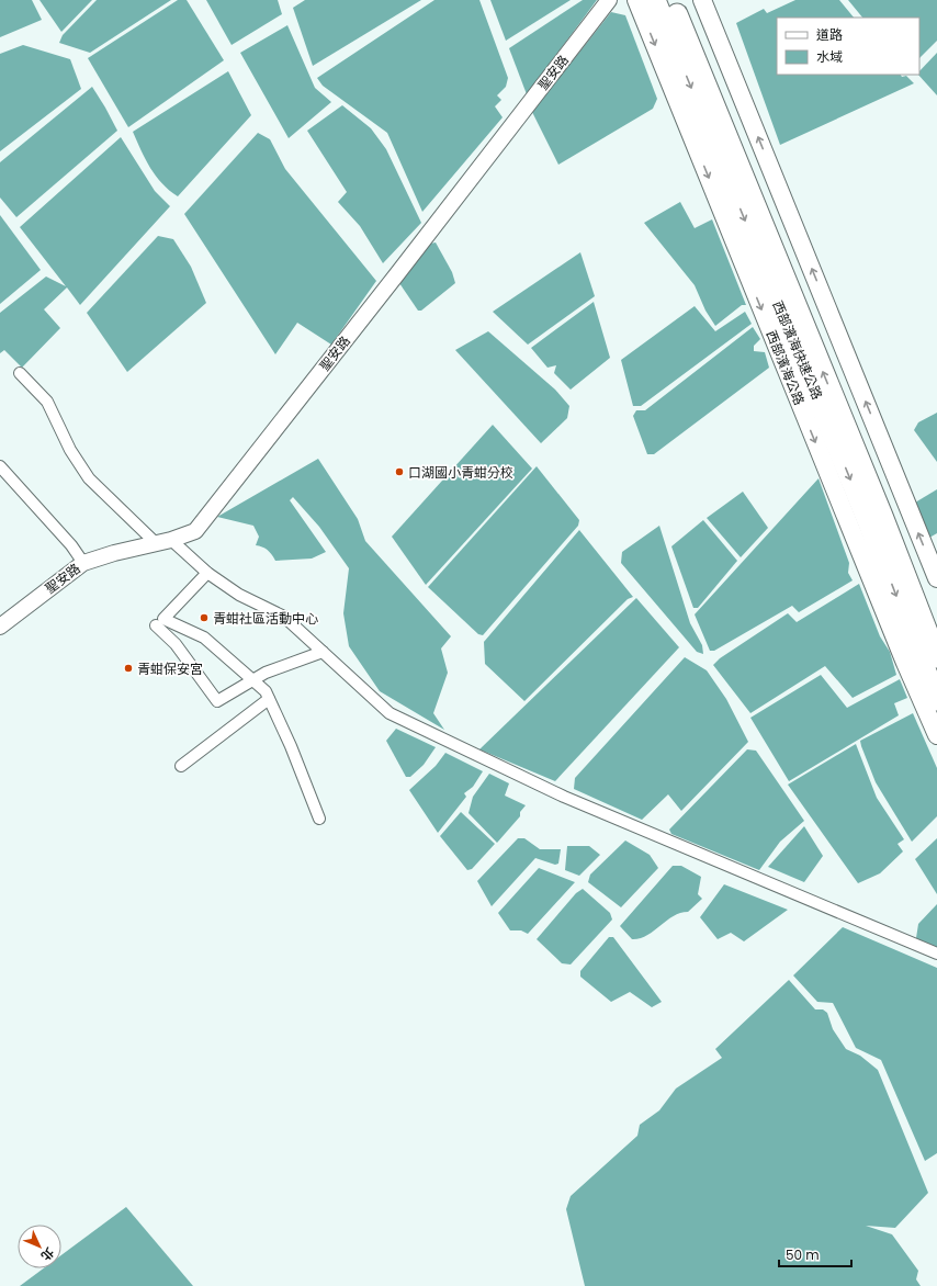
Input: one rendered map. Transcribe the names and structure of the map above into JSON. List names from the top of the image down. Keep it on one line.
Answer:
{"streets":{"highway":["西部濱海快速公路"],"main road":["西部濱海公路"],"street":["聖安路"]},"places":["口湖國小青蚶分校","青蚶社區活動中心","青蚶保安宮"],"legend":["道路","水域"],"scale_bar":"50 m","north":"bottom right"}
